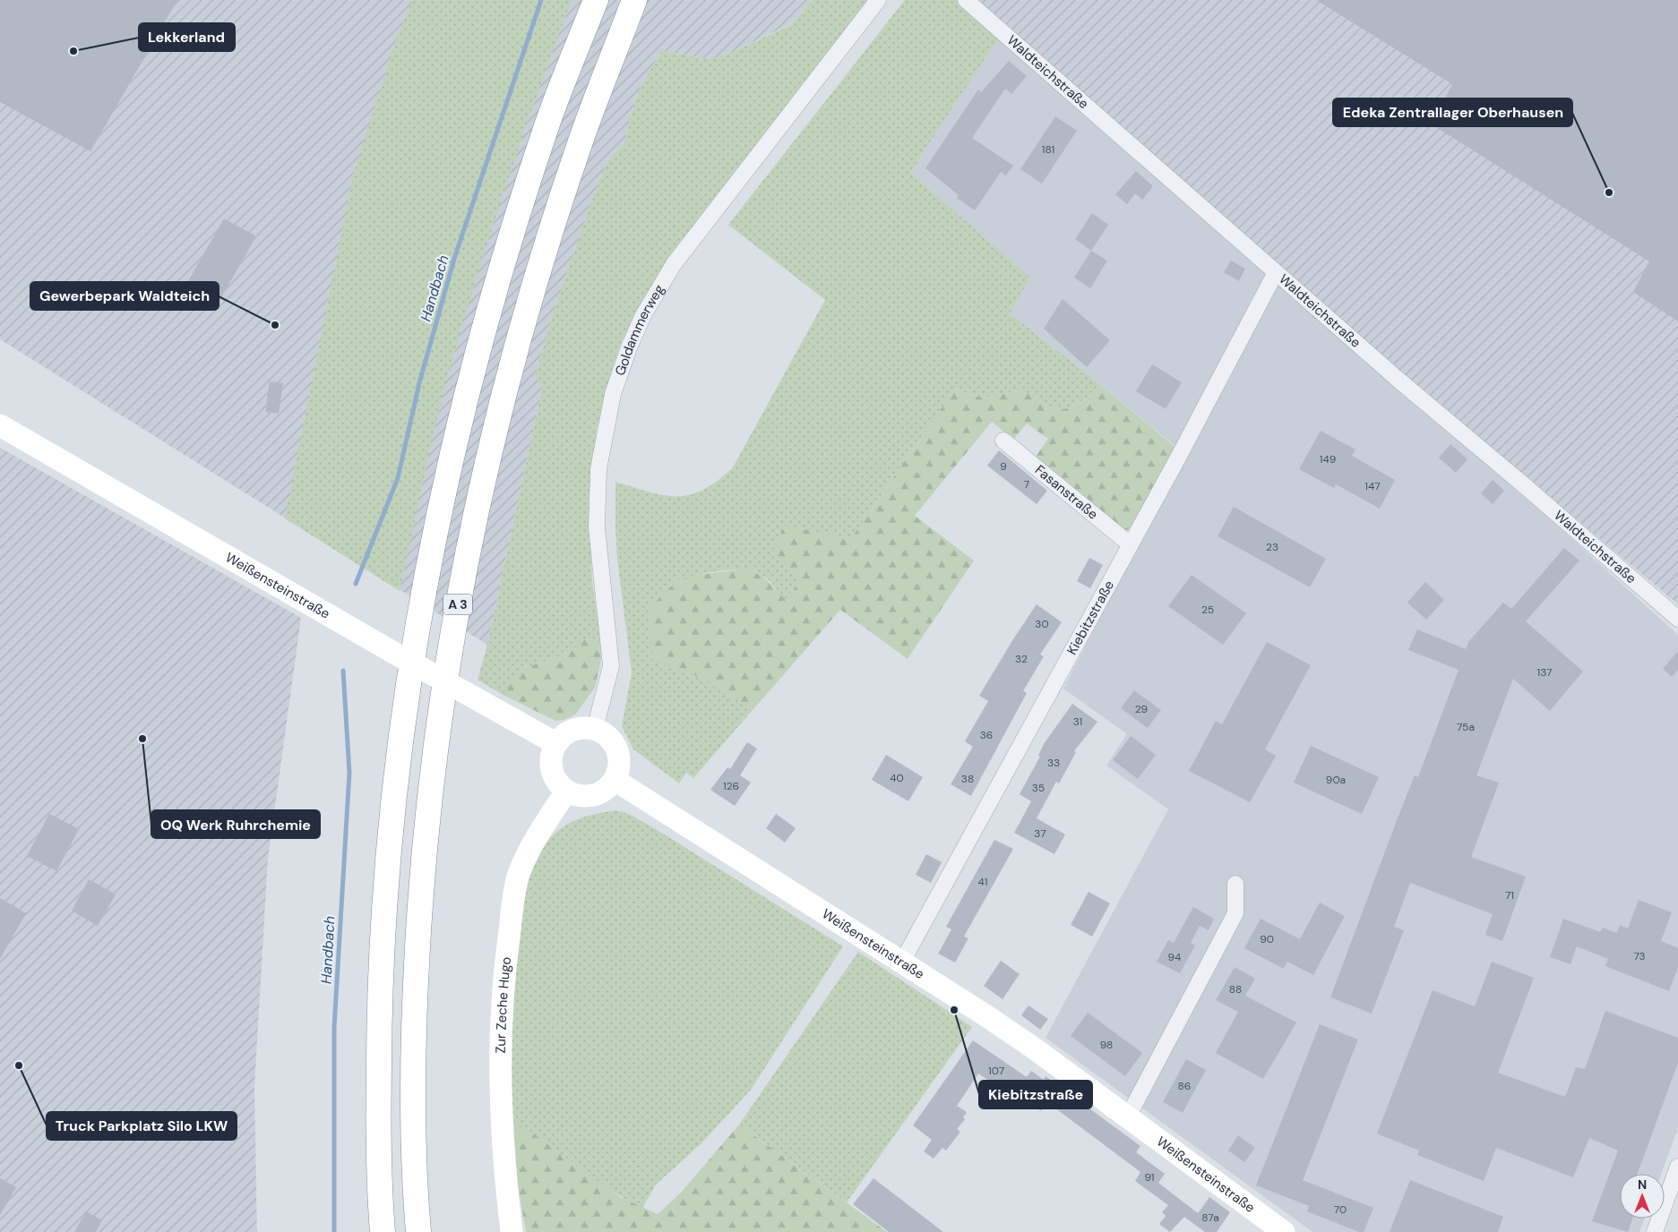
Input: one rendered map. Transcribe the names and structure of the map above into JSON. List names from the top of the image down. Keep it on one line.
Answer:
{"streets":{"highway":["A 3"],"street":["Waldteichstraße","Goldammerweg","Fasanstraße","Weißensteinstraße","Kiebitzstraße","Zur Zeche Hugo"]},"crossings":[["Waldteichstraße","Kiebitzstraße"],["Goldammerweg","Weißensteinstraße"],["Goldammerweg","Zur Zeche Hugo"],["Fasanstraße","Kiebitzstraße"],["Weißensteinstraße","Kiebitzstraße"],["Weißensteinstraße","Zur Zeche Hugo"]],"water":["Handbach"],"places":["Lekkerland","Edeka Zentrallager Oberhausen","Gewerbepark Waldteich","OQ Werk Ruhrchemie","Kiebitzstraße","Truck Parkplatz Silo LKW"],"house_numbers":["181","149","9","7","147","23","25","30","32","137","29","31","75a","36","33","40","38","90a","126","35","37","41","71","90","73","94","88","98","107","86","91","70","87a"],"north":"top"}
